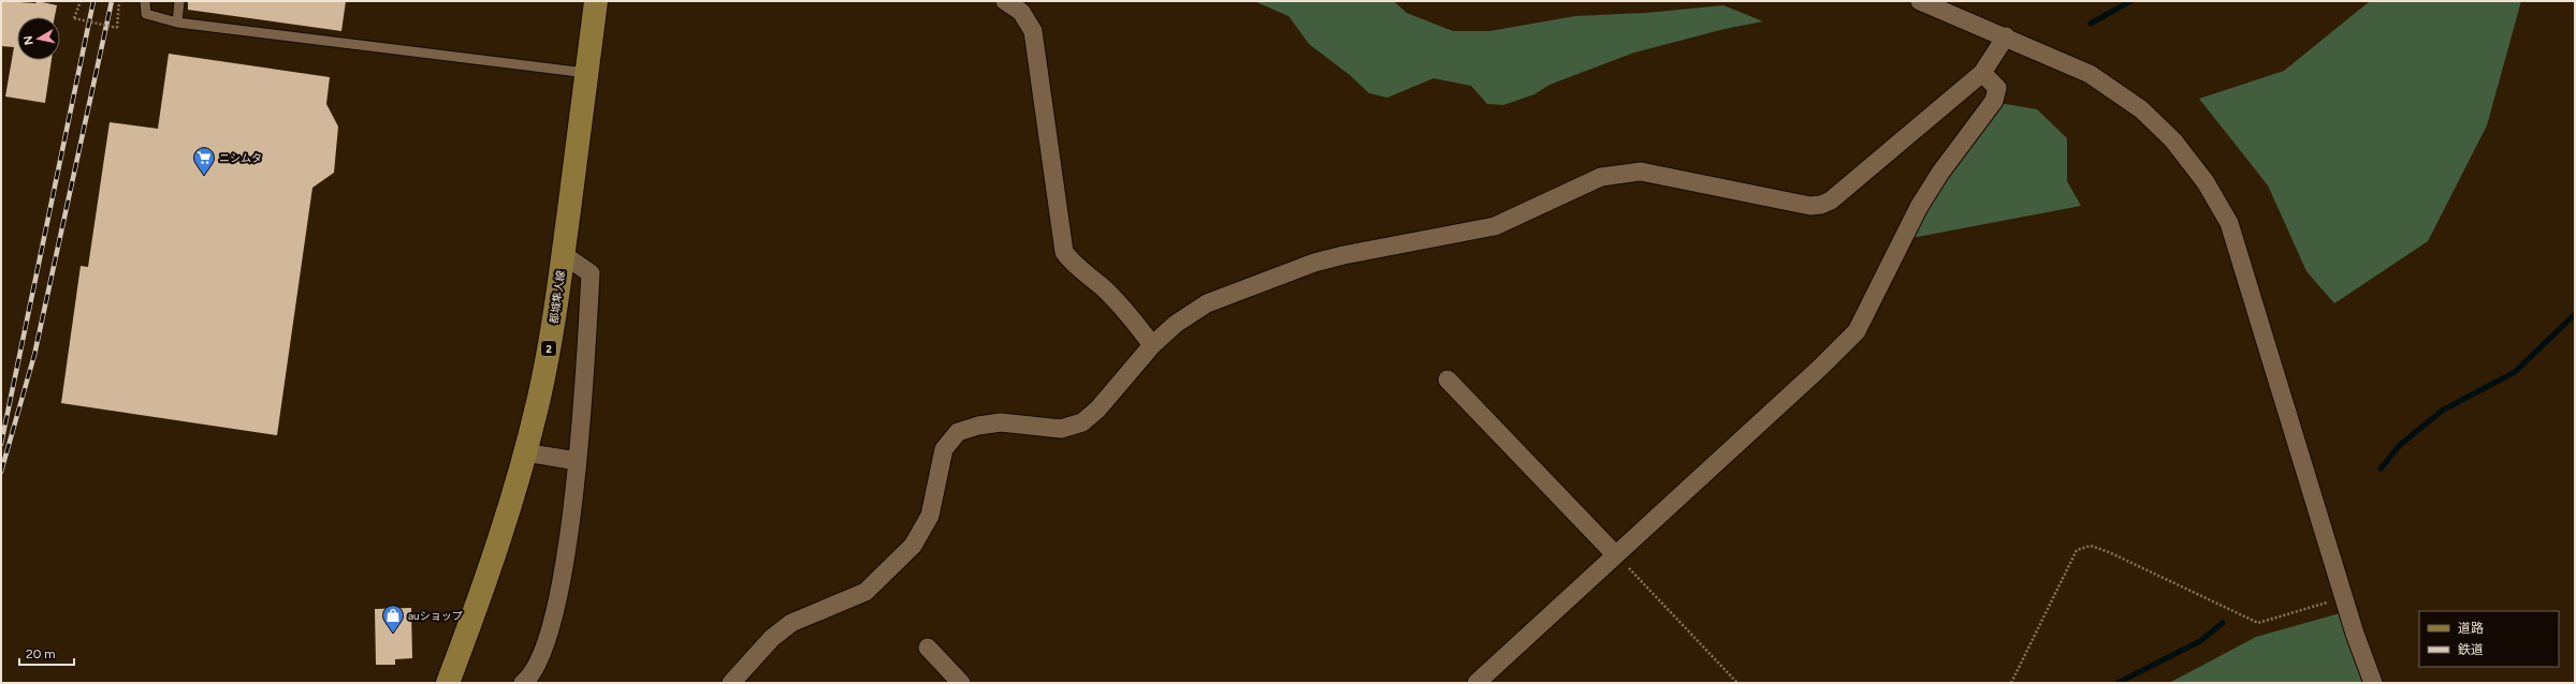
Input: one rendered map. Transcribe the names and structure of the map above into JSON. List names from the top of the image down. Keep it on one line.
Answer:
{"streets":{"main road":["都城隼人線","2"]},"places":{"supermarket":["ニシムタ"],"shop":["auショップ"]},"legend":["道路","鉄道"],"scale_bar":"20 m","north":"left"}
